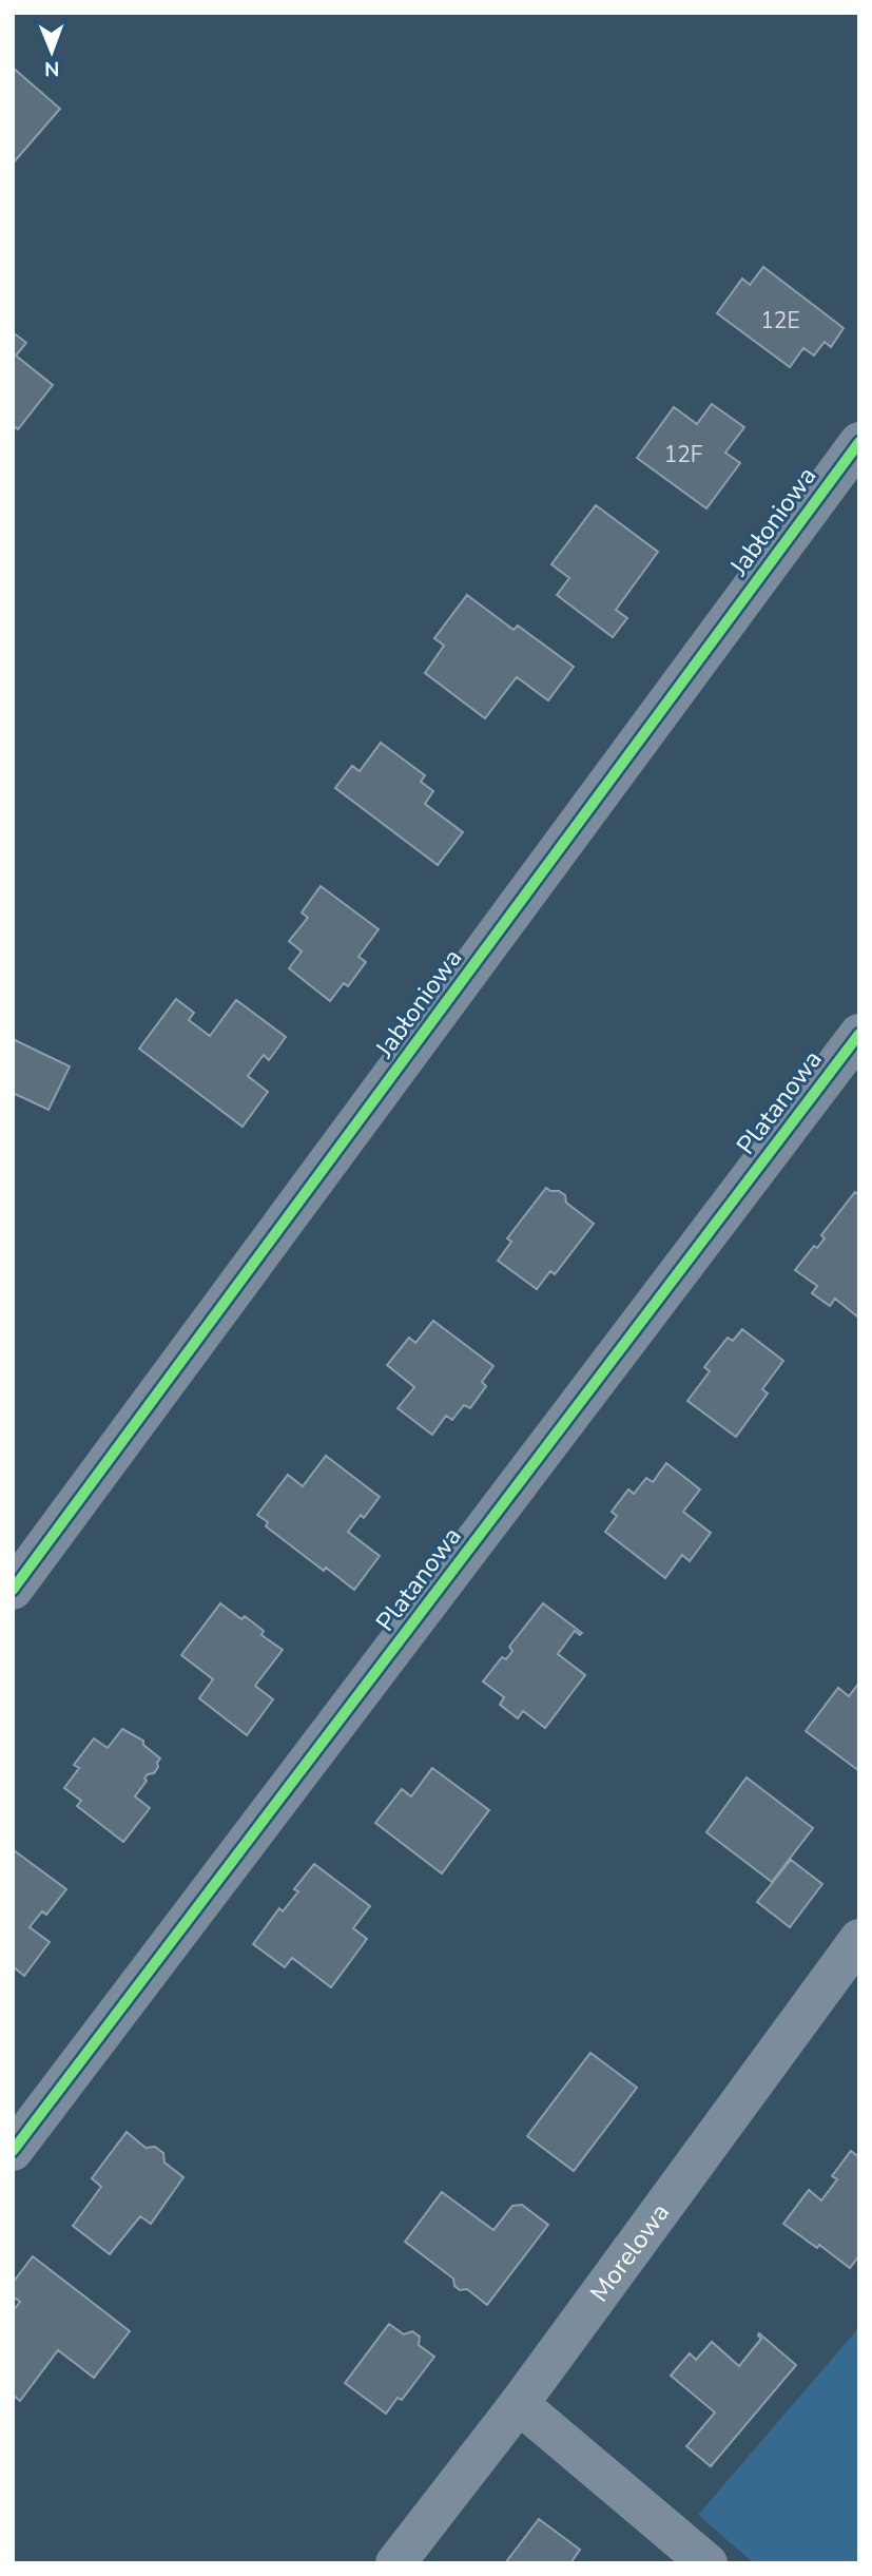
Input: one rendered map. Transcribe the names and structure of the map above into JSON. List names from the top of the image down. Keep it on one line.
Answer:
{"streets":{"street":["Jabłoniowa","Platanowa","Morelowa"]},"house_numbers":["12E","12F"],"north":"bottom"}
